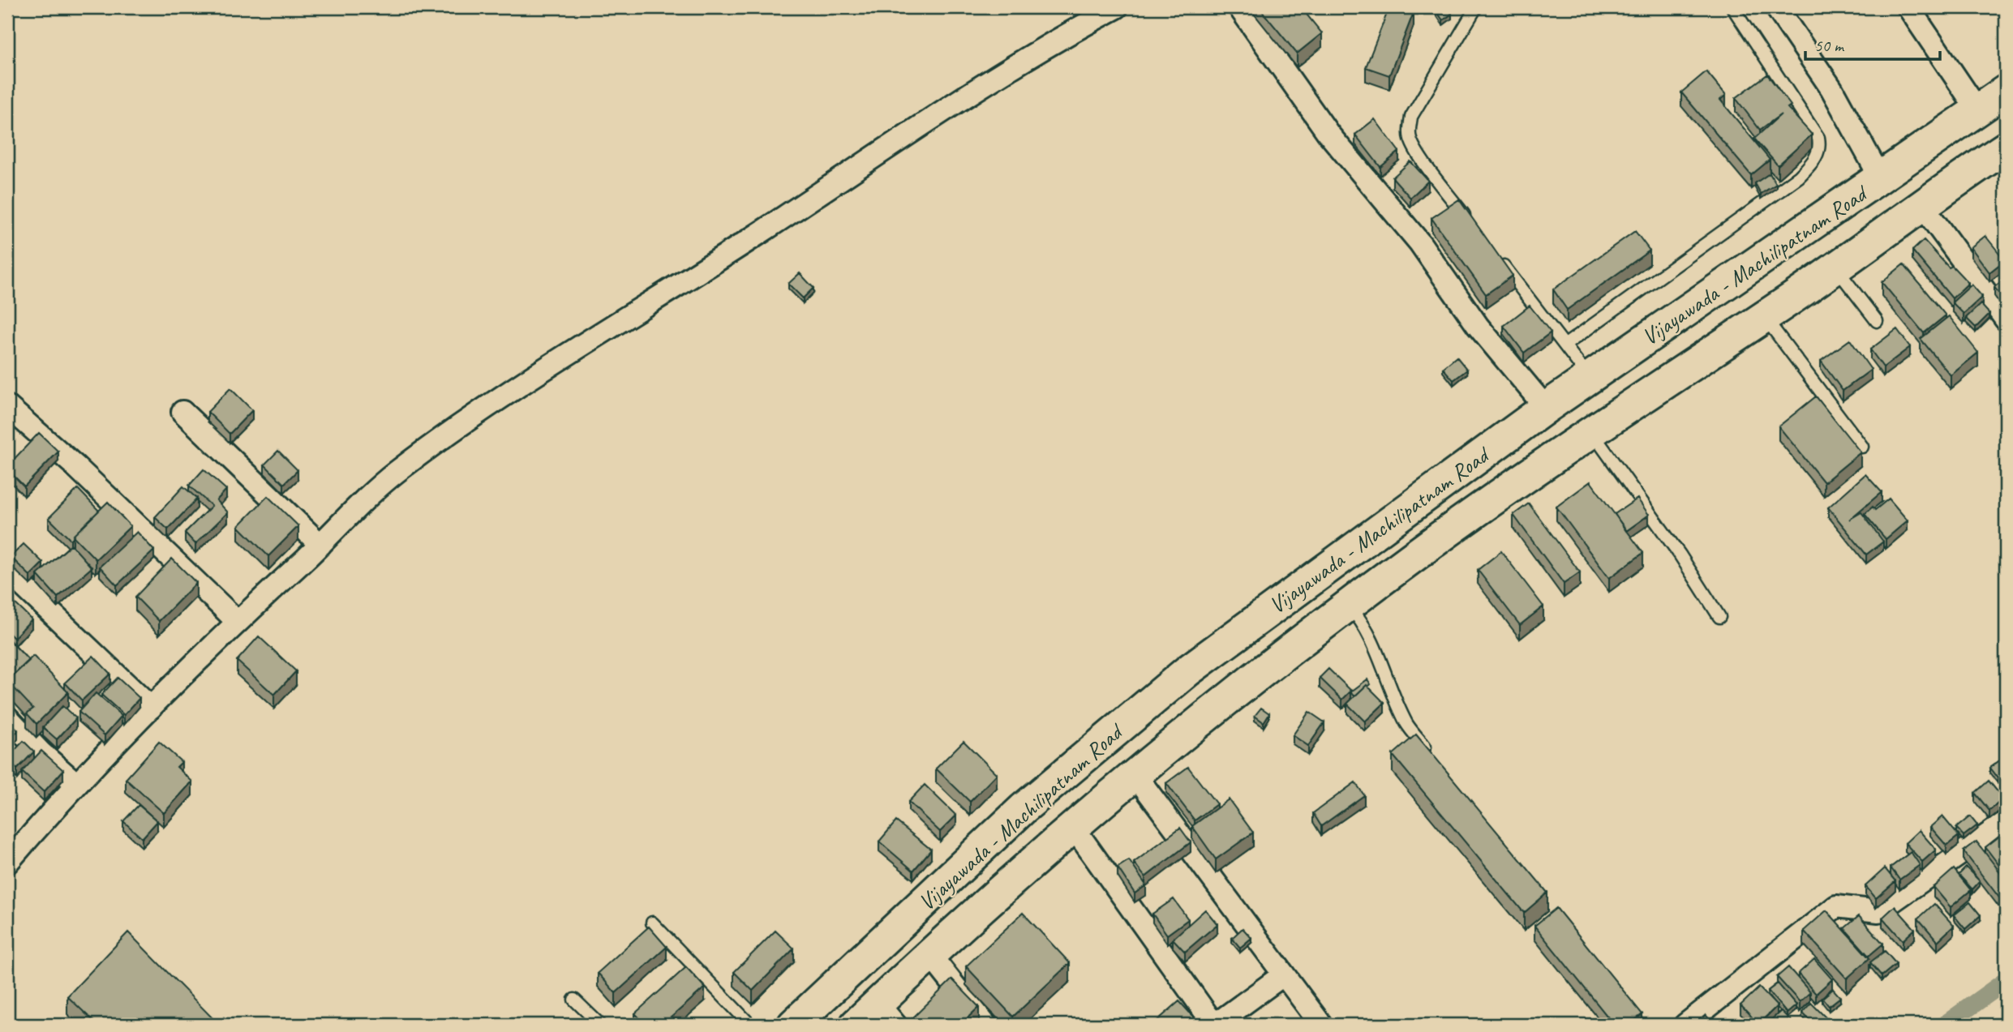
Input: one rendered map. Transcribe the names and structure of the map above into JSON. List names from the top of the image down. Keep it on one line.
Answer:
{"streets":{"highway":["Vijayawada - Machilipatnam Road"]},"scale_bar":"50 m"}
